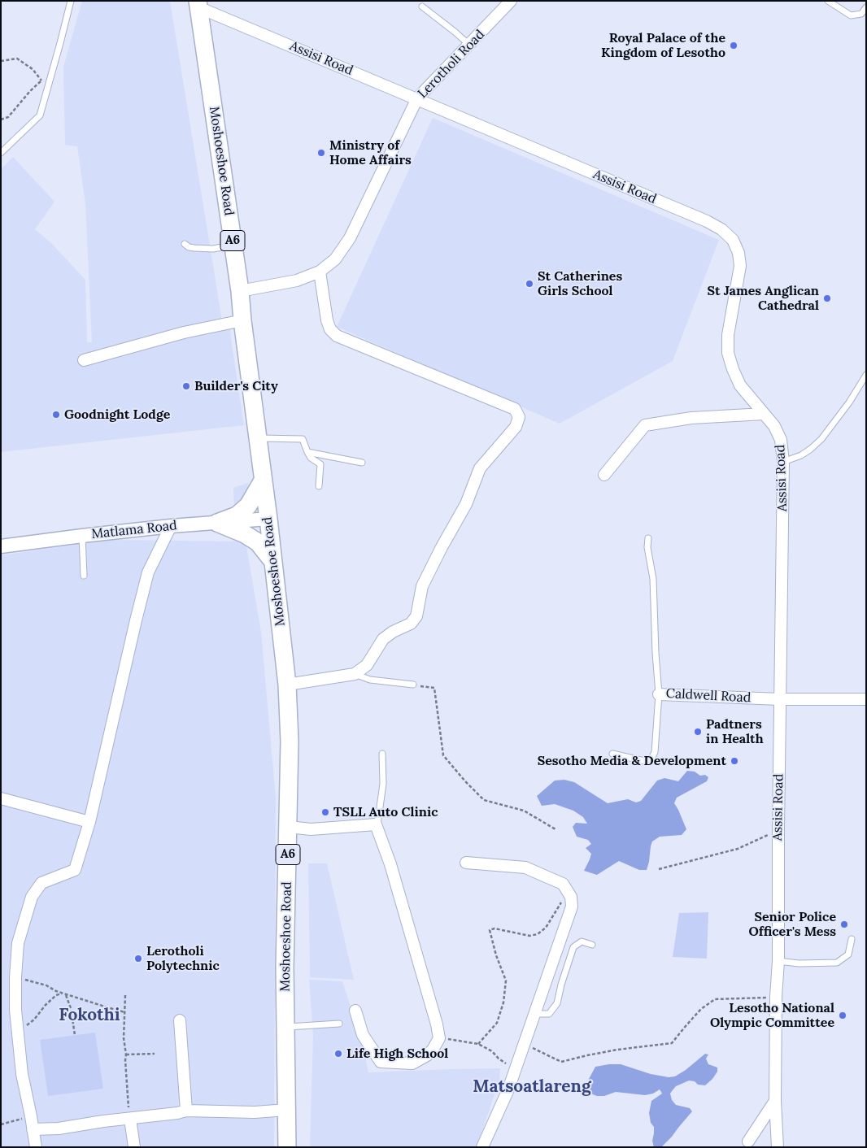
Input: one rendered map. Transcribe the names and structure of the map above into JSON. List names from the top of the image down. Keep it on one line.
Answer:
{"streets":{"main road":["Moshoeshoe Road","A6"],"street":["Assisi Road","Lerotholi Road","Matlama Road","Caldwell Road"]},"crossings":[["Assisi Road","Lerotholi Road"],["Assisi Road","Moshoeshoe Road"],["Assisi Road","Caldwell Road"],["Lerotholi Road","Moshoeshoe Road"],["Moshoeshoe Road","Matlama Road"]],"districts":["Fokothi","Matsoatlareng"],"places":["Royal Palace of the Kingdom of Lesotho","Ministry of Home Affairs","St Catherines Girls School","St James Anglican Cathedral","Builder's City","Goodnight Lodge","Padtners in Health","Sesotho Media & Development","TSLL Auto Clinic","Senior Police Officer's Mess","Lerotholi Polytechnic","Lesotho National Olympic Committee","Life High School"]}
